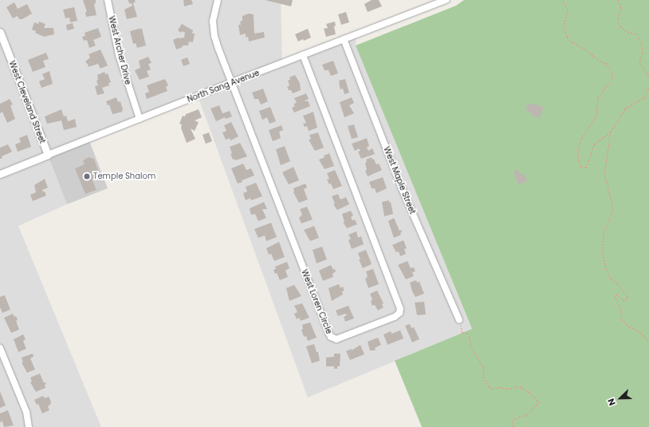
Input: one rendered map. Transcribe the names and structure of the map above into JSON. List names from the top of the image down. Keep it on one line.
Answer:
{"streets":{"street":["West Archer Drive","North Sang Avenue","West Cleveland Street","West Maple Street","West Loren Circle"]},"crossings":[["West Archer Drive","North Sang Avenue"],["North Sang Avenue","West Cleveland Street"],["North Sang Avenue","West Maple Street"],["North Sang Avenue","West Loren Circle"]],"places":["Temple Shalom"],"north":"bottom left"}
